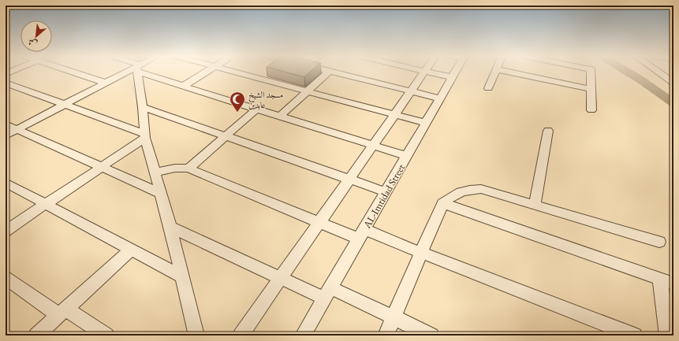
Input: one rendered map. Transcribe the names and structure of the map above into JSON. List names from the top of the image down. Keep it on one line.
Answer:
{"streets":{"street":["AL-Imtidad Street"]},"places":{"mosque":["مسجد الشيخ عابدين"]},"north":"bottom left"}
